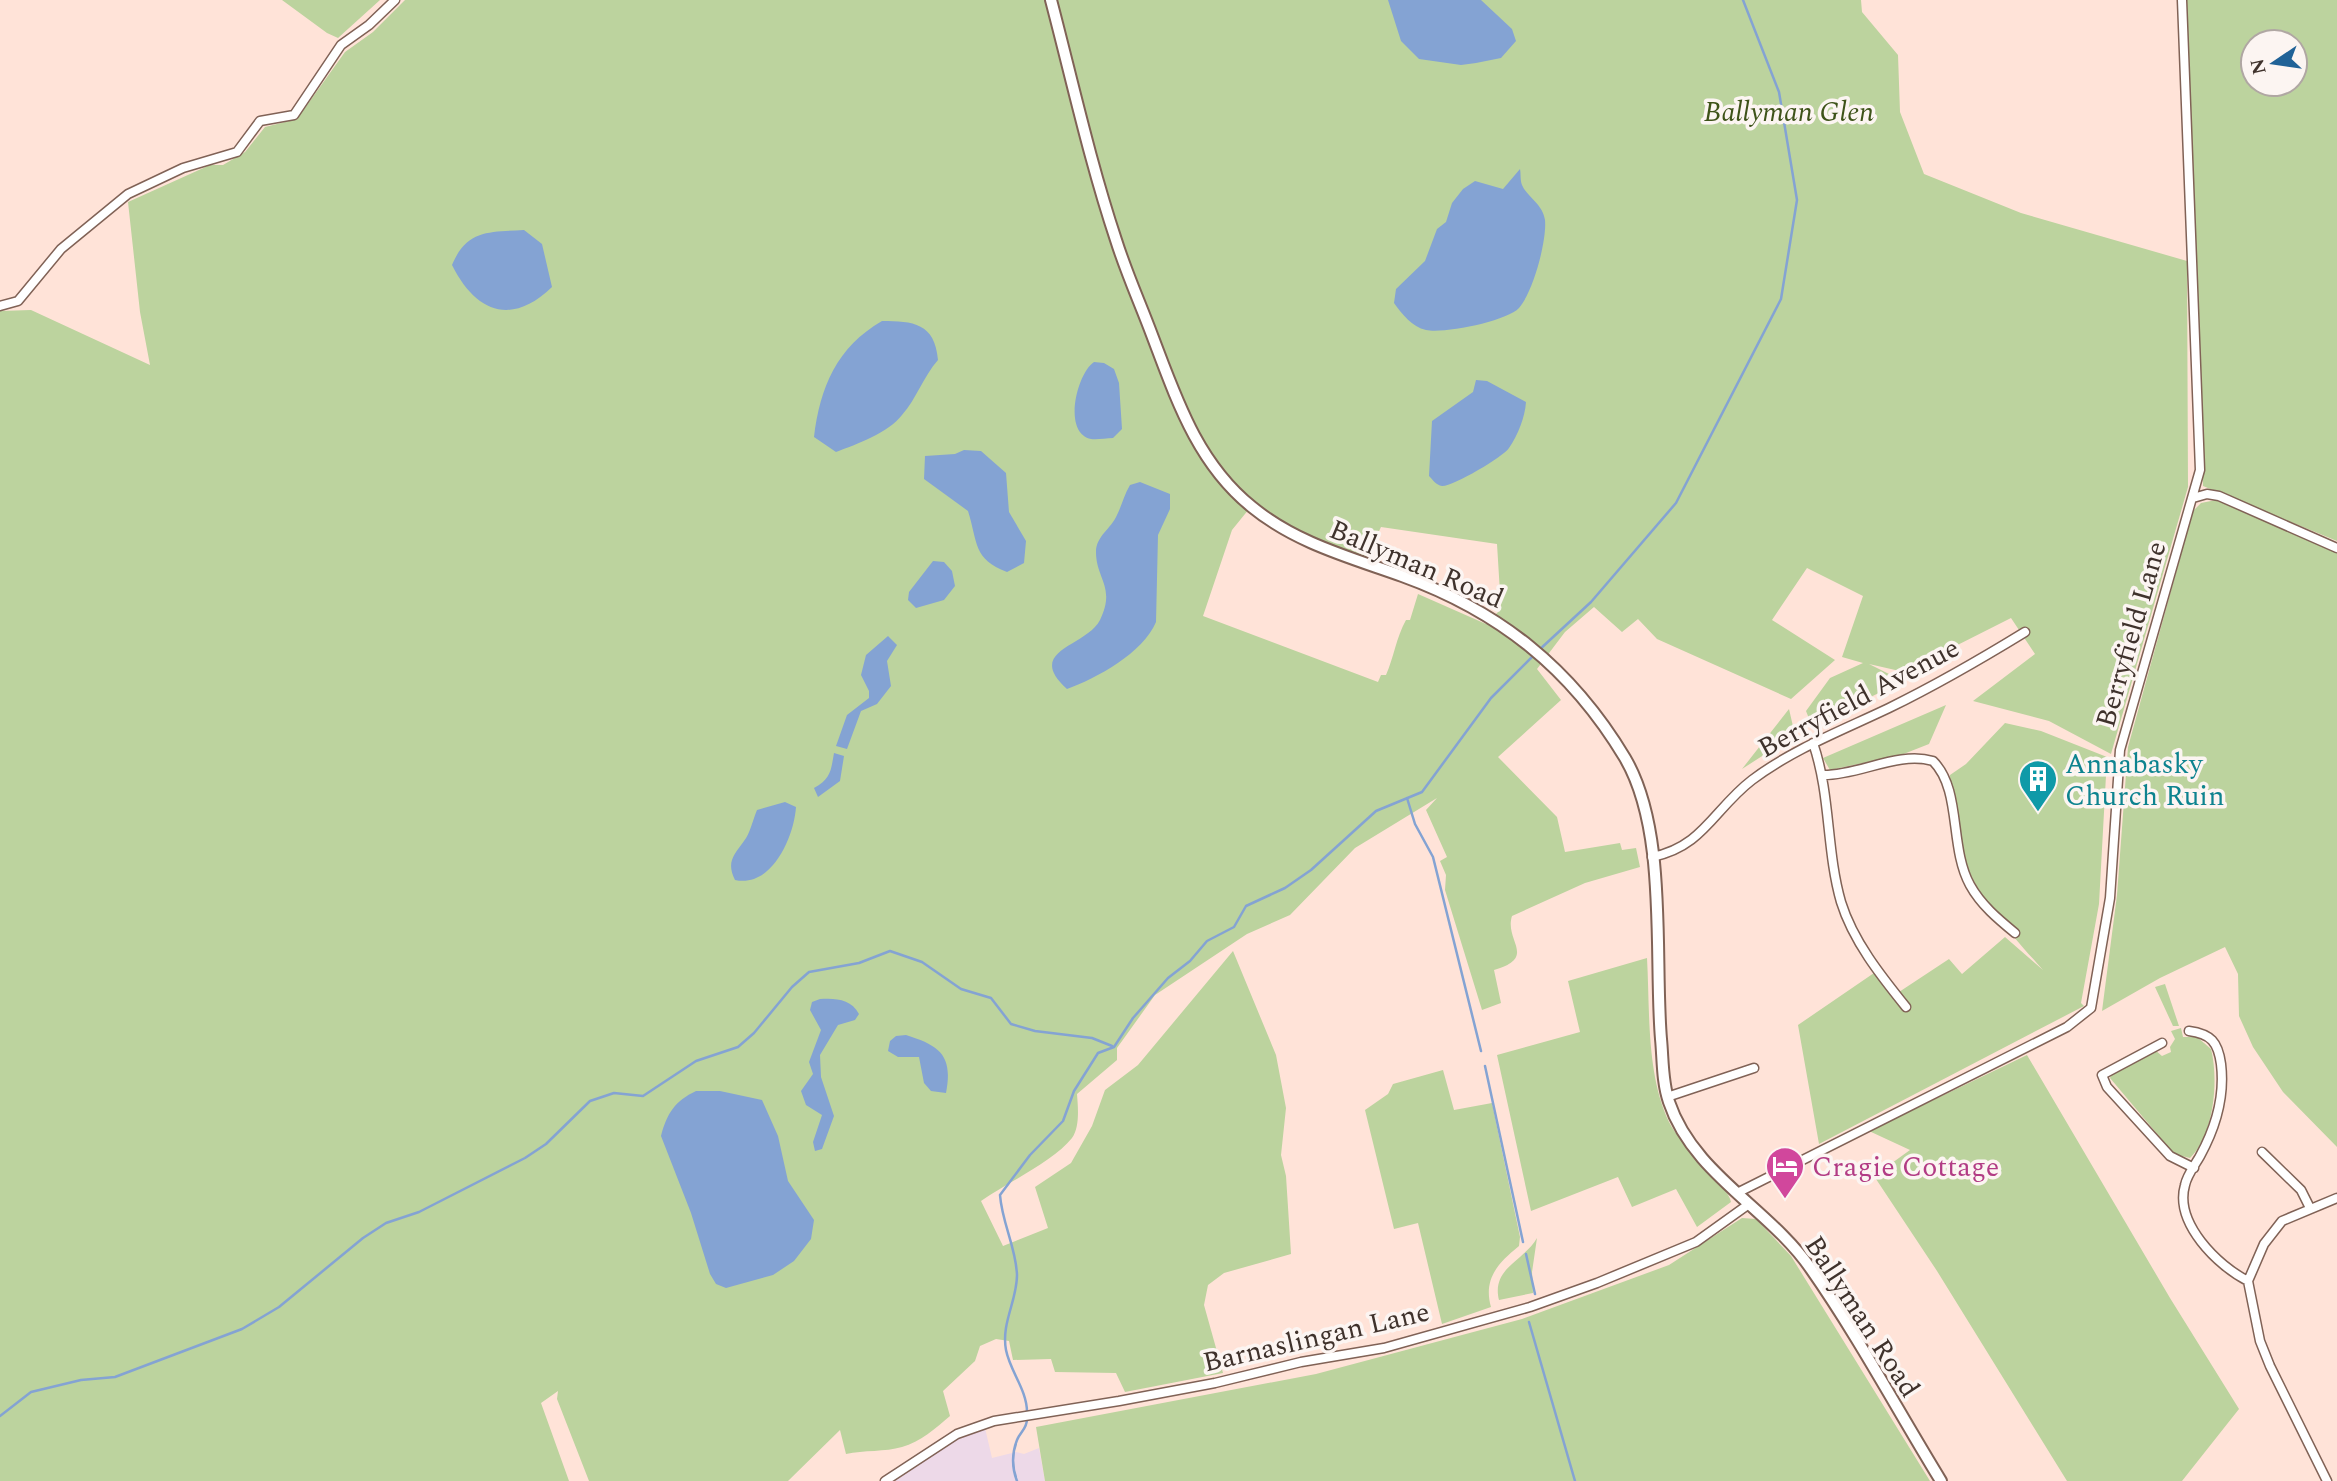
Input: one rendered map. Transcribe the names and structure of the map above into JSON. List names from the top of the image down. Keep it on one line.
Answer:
{"streets":{"street":["Ballyman Road","Berryfield Lane","Berryfield Avenue","Barnaslingan Lane"]},"crossings":[["Ballyman Road","Berryfield Lane"],["Ballyman Road","Berryfield Avenue"],["Ballyman Road","Barnaslingan Lane"]],"parks":["Ballyman Glen"],"places":{"building":["Annabasky Church Ruin"],"hotel":["Cragie Cottage"]},"north":"left"}
